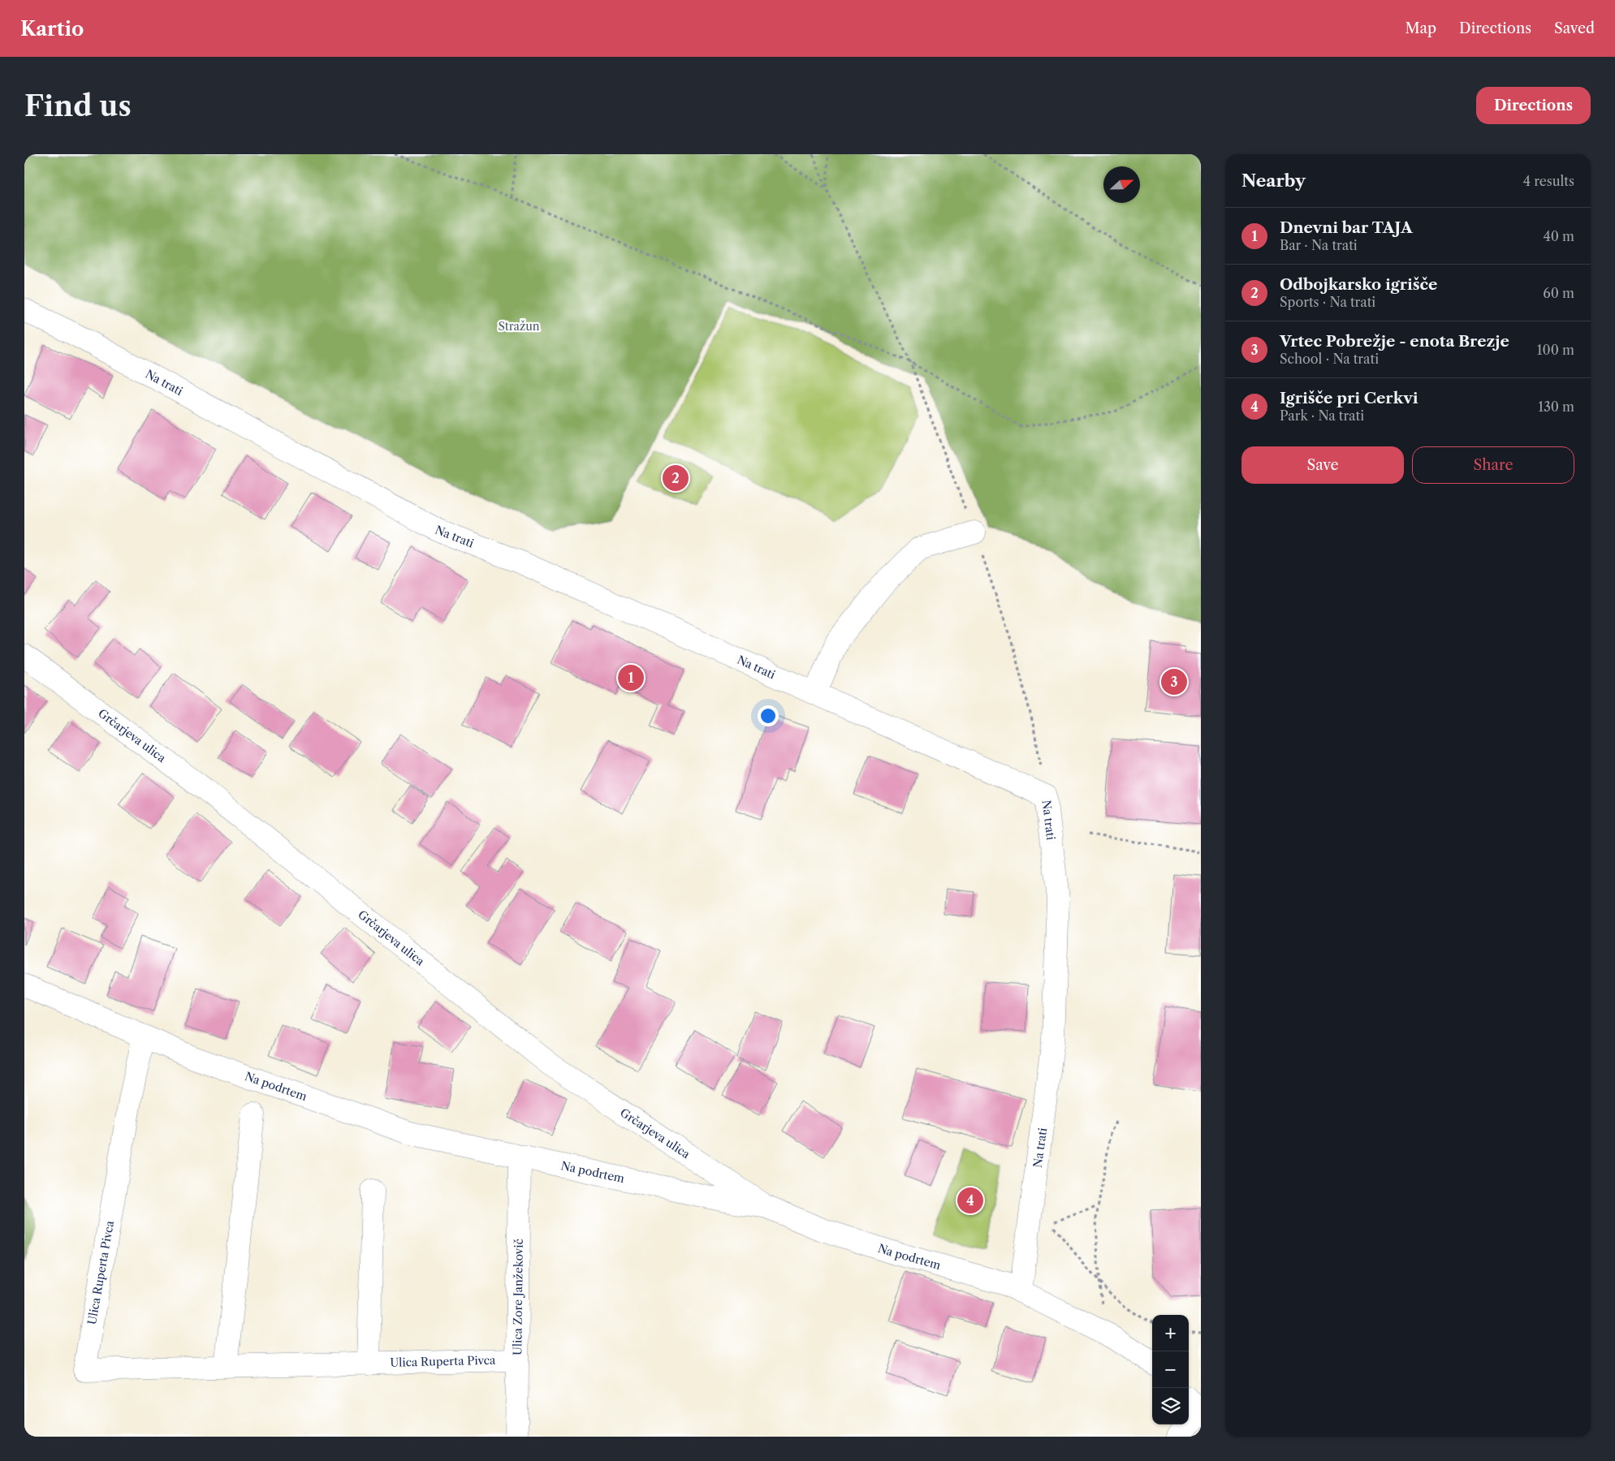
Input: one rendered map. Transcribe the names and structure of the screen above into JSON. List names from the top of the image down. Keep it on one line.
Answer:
{"streets":{"street":["Na trati","Grčarjeva ulica","Na podrtem","Ulica Ruperta Pivca","Ulica Zore Janžekovič"]},"crossings":[["Na trati","Na podrtem"],["Grčarjeva ulica","Na podrtem"],["Na podrtem","Ulica Ruperta Pivca"],["Na podrtem","Ulica Zore Janžekovič"],["Ulica Ruperta Pivca","Ulica Zore Janžekovič"]],"parks":["Stražun"],"north":"right","page":{"header":"Kartio","nav":["Map","Directions","Saved"],"buttons":["Directions",["Save","Share"]],"title":"Find us","heading":["Nearby","4 results"],"list":[{"mark":"1","name":"Dnevni bar TAJA","note":"Bar · Na trati","value":"40 m"},{"mark":"2","name":"Odbojkarsko igrišče","note":"Sports · Na trati","value":"60 m"},{"mark":"3","name":"Vrtec Pobrežje - enota Brezje","note":"School · Na trati","value":"100 m"},{"mark":"4","name":"Igrišče pri Cerkvi","note":"Park · Na trati","value":"130 m"}],"pins":["2","1","3","4"],"map_buttons":["+","−"]}}
